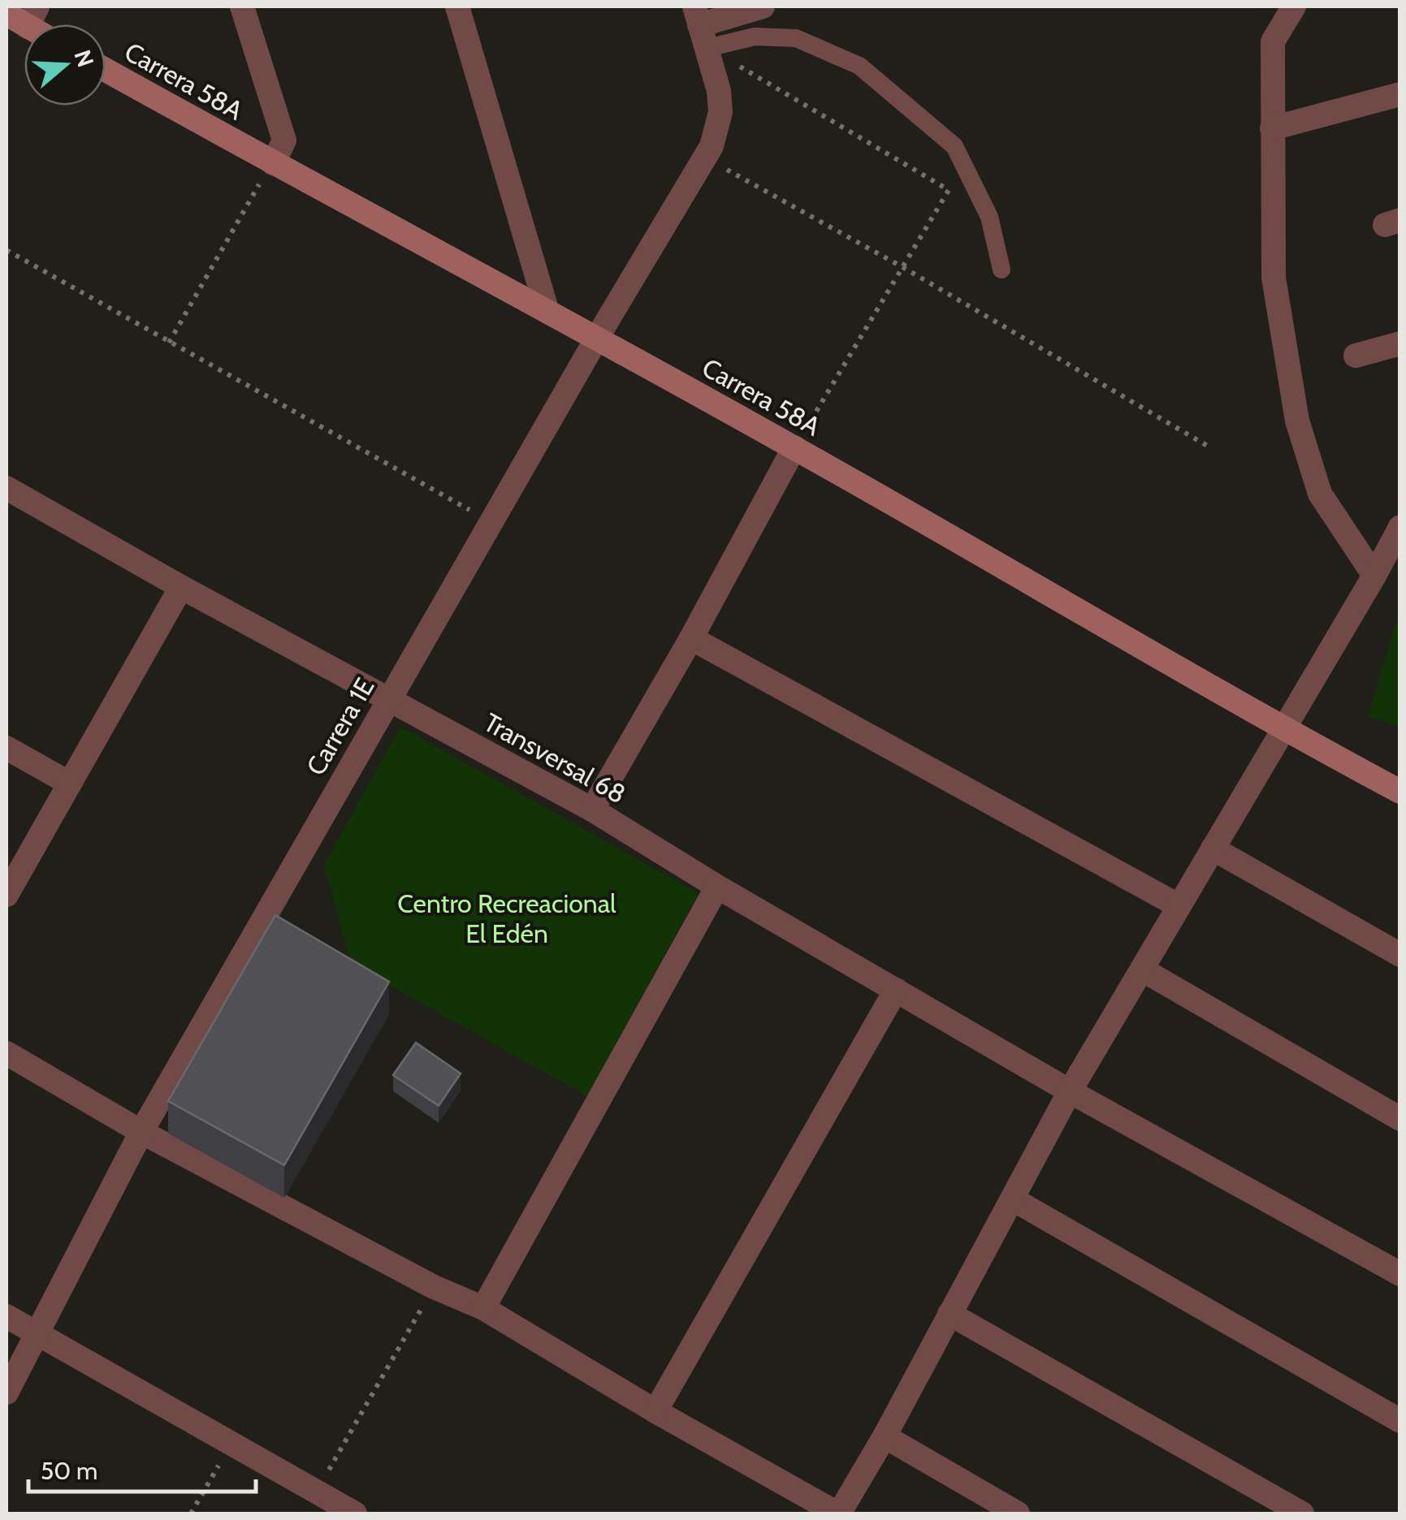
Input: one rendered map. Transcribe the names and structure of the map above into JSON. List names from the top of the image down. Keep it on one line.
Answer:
{"streets":{"street":["Carrera 58A","Carrera 1E","Transversal 68"]},"crossings":[["Carrera 58A","Carrera 1E"],["Carrera 1E","Transversal 68"]],"parks":["Centro Recreacional El Edén"],"scale_bar":"50 m","north":"right"}
